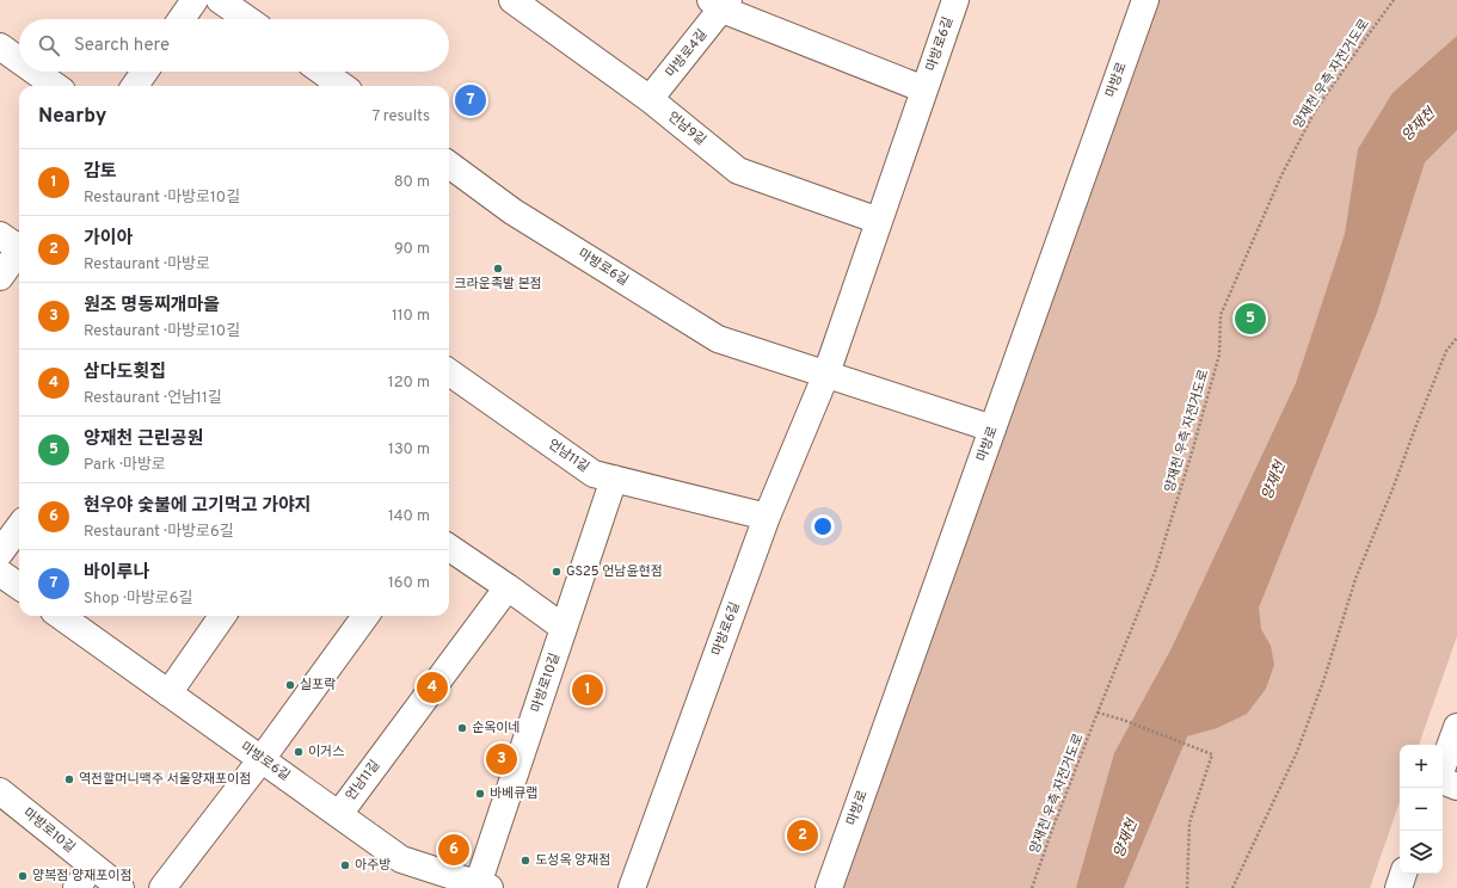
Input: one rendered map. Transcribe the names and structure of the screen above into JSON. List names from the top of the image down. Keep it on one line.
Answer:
{"streets":{"street":["마방로6길","마방로4길","마방로","언남9길","언남11길","마방로10길"],"path":["양재천 우측 자전거도로"]},"crossings":[["마방로6길","마방로4길"],["마방로6길","마방로"],["마방로6길","언남9길"],["마방로6길","언남11길"],["마방로6길","마방로10길"],["마방로4길","언남9길"],["언남11길","마방로10길"]],"water":["양재천"],"places":["크라운족발 본점","GS25 언남윤현점","실포락","순옥이네","이거스","역전할머니맥주 서울양재포이점","바베큐랩","도성옥 양재점","아주방","양복점 양재포이점"],"page":{"search":"Search here","pins":["7","5","4","1","3","2","6"],"heading":["Nearby","7 results"],"list":[{"mark":"1","name":"감토","note":"Restaurant · 마방로10길","value":"80 m"},{"mark":"2","name":"가이아","note":"Restaurant · 마방로","value":"90 m"},{"mark":"3","name":"원조 명동찌개마을","note":"Restaurant · 마방로10길","value":"110 m"},{"mark":"4","name":"삼다도횟집","note":"Restaurant · 언남11길","value":"120 m"},{"mark":"5","name":"양재천 근린공원","note":"Park · 마방로","value":"130 m"},{"mark":"6","name":"현우야 숯불에 고기먹고 가야지","note":"Restaurant · 마방로6길","value":"140 m"},{"mark":"7","name":"바이루나","note":"Shop · 마방로6길","value":"160 m"}],"map_buttons":["+","−"]}}
